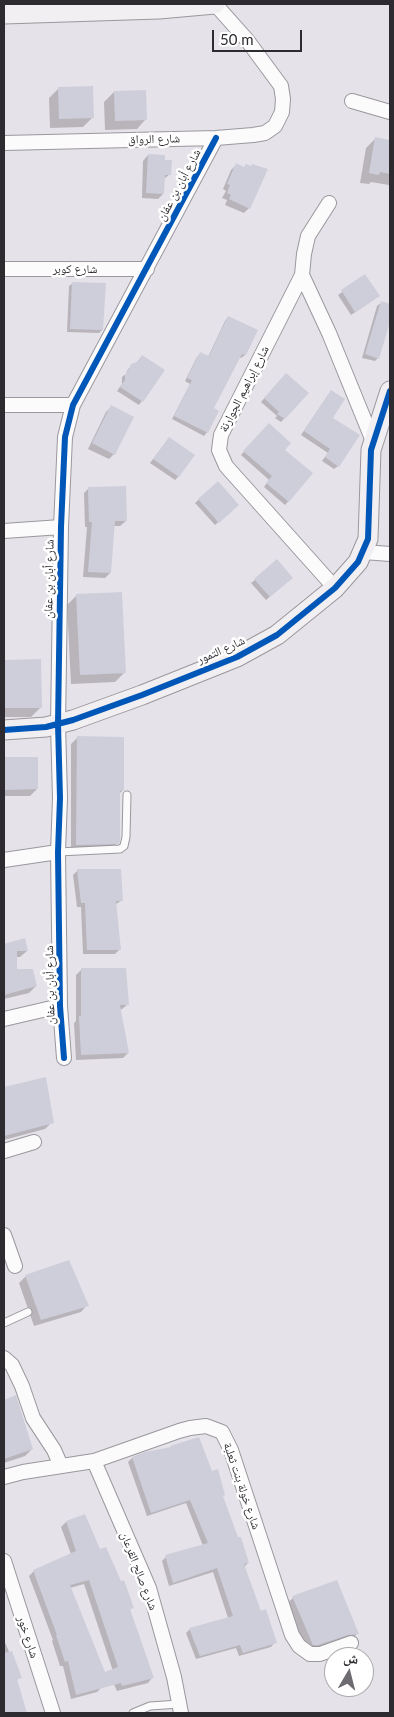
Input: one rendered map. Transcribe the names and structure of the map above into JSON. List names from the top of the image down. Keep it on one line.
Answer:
{"streets":{"street":["شارع الرواق","شارع أبان بن عفان","شارع كوبر","شارع إبراهيم الجوارنة","شارع التمور","شارع خولة بنت ثعلبة","شارع صالح القرعان","شارع خور"]},"crossings":[["شارع الرواق","شارع أبان بن عفان"],["شارع أبان بن عفان","شارع كوبر"],["شارع أبان بن عفان","شارع التمور"],["شارع إبراهيم الجوارنة","شارع التمور"],["شارع خولة بنت ثعلبة","شارع صالح القرعان"]],"scale_bar":"50 m","north":"top"}
